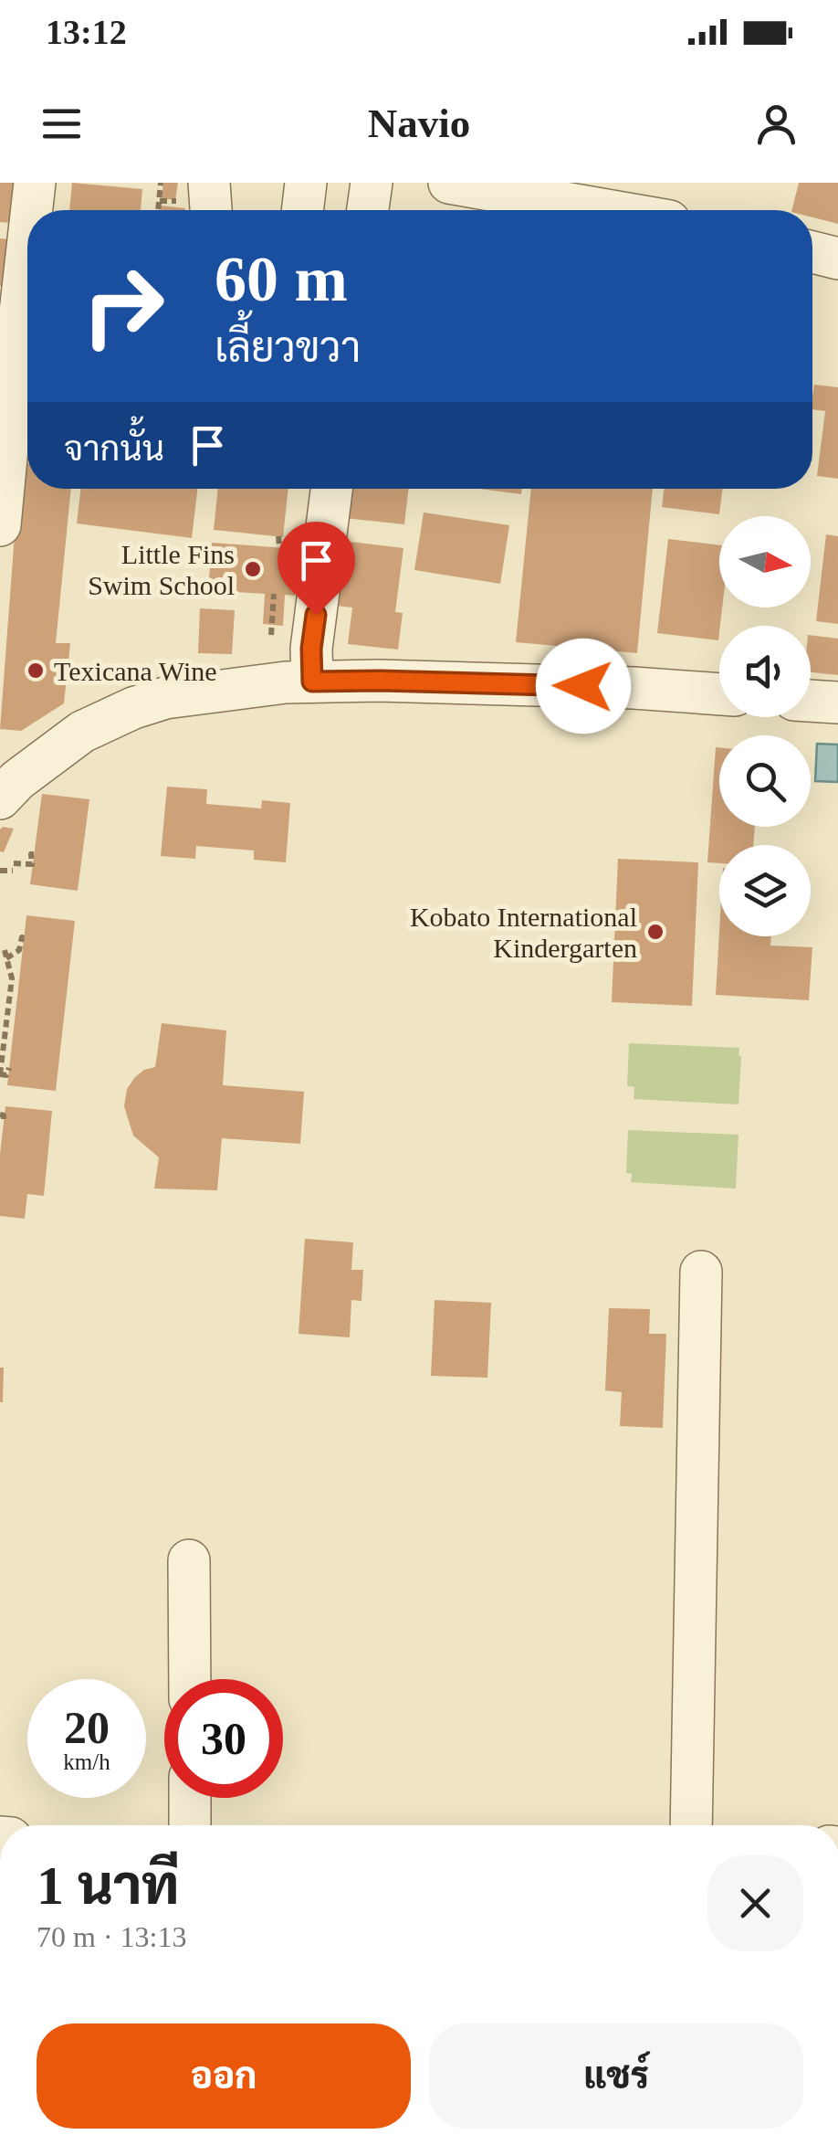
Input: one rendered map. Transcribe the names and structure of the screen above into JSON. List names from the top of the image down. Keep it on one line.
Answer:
{"places":["Little Fins Swim School","Texicana Wine","Kobato International Kindergarten"],"north":"right","page":{"status":"13:12","header":"Navio","turn":["60 m","เลี้ยวขวา"],"then":"จากนั้น","speed":"20 km/h","limit":"30","heading":["1 นาที","70 m · 13:13"],"buttons":["ออก","แชร์"]}}
